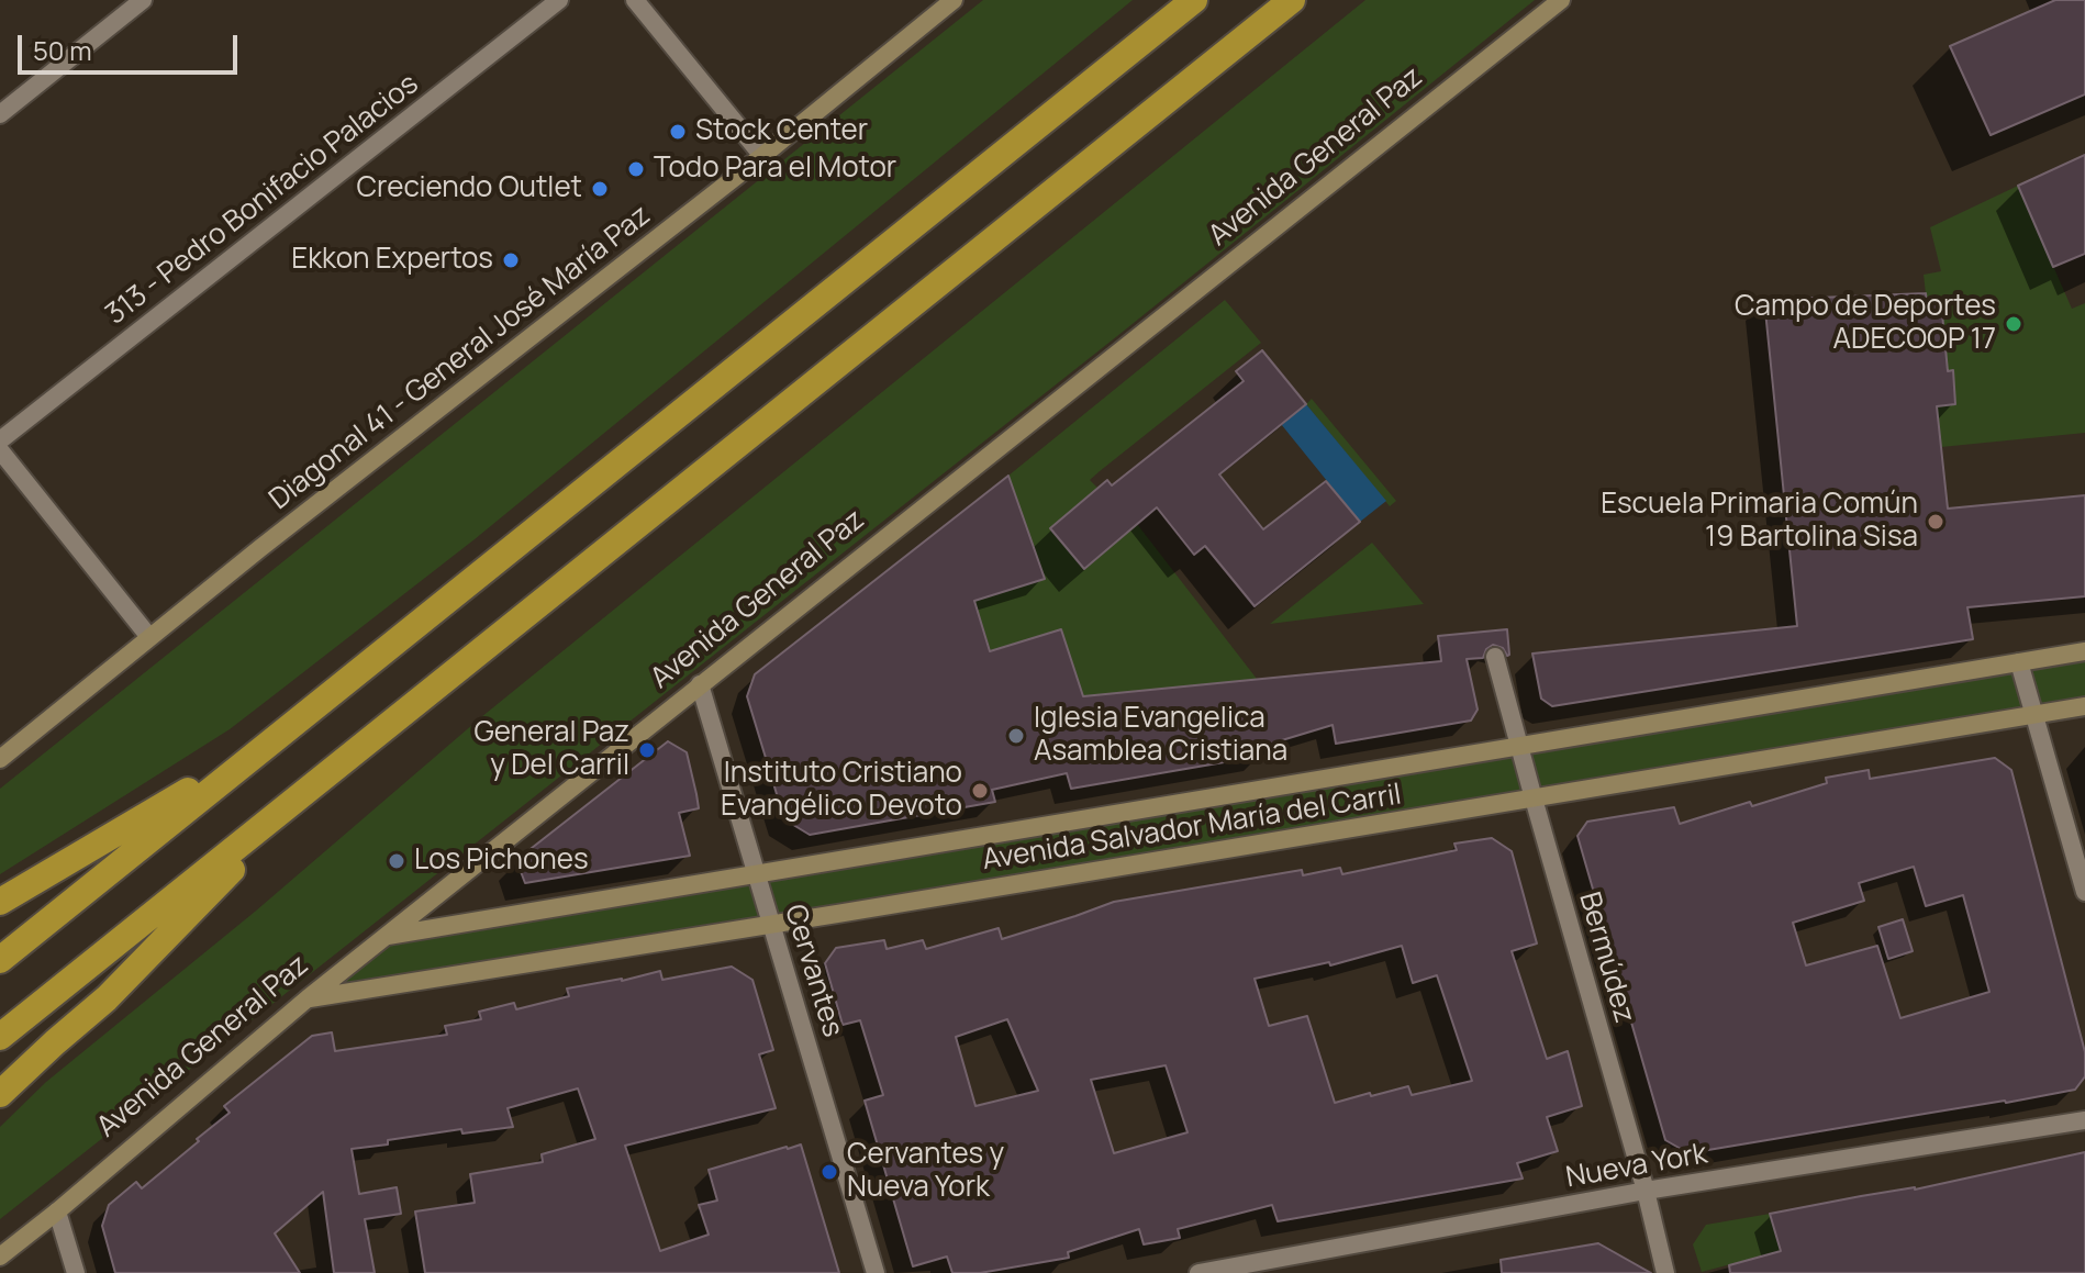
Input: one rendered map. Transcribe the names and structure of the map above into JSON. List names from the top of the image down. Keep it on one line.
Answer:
{"streets":{"street":["Avenida General Paz","313 - Pedro Bonifacio Palacios","Diagonal 41 - General José María Paz","Avenida Salvador María del Carril","Bermúdez","Cervantes","Nueva York"]},"crossings":[["Avenida General Paz","Avenida Salvador María del Carril"],["Avenida General Paz","Cervantes"],["Avenida Salvador María del Carril","Bermúdez"],["Avenida Salvador María del Carril","Cervantes"],["Bermúdez","Nueva York"]],"places":["Stock Center","Todo Para el Motor","Creciendo Outlet","Ekkon Expertos","Campo de Deportes ADECOOP 17","Escuela Primaria Común 19 Bartolina Sisa","Iglesia Evangelica Asamblea Cristiana","General Paz y Del Carril","Instituto Cristiano Evangélico Devoto","Los Pichones","Cervantes y Nueva York"],"scale_bar":"50 m"}
